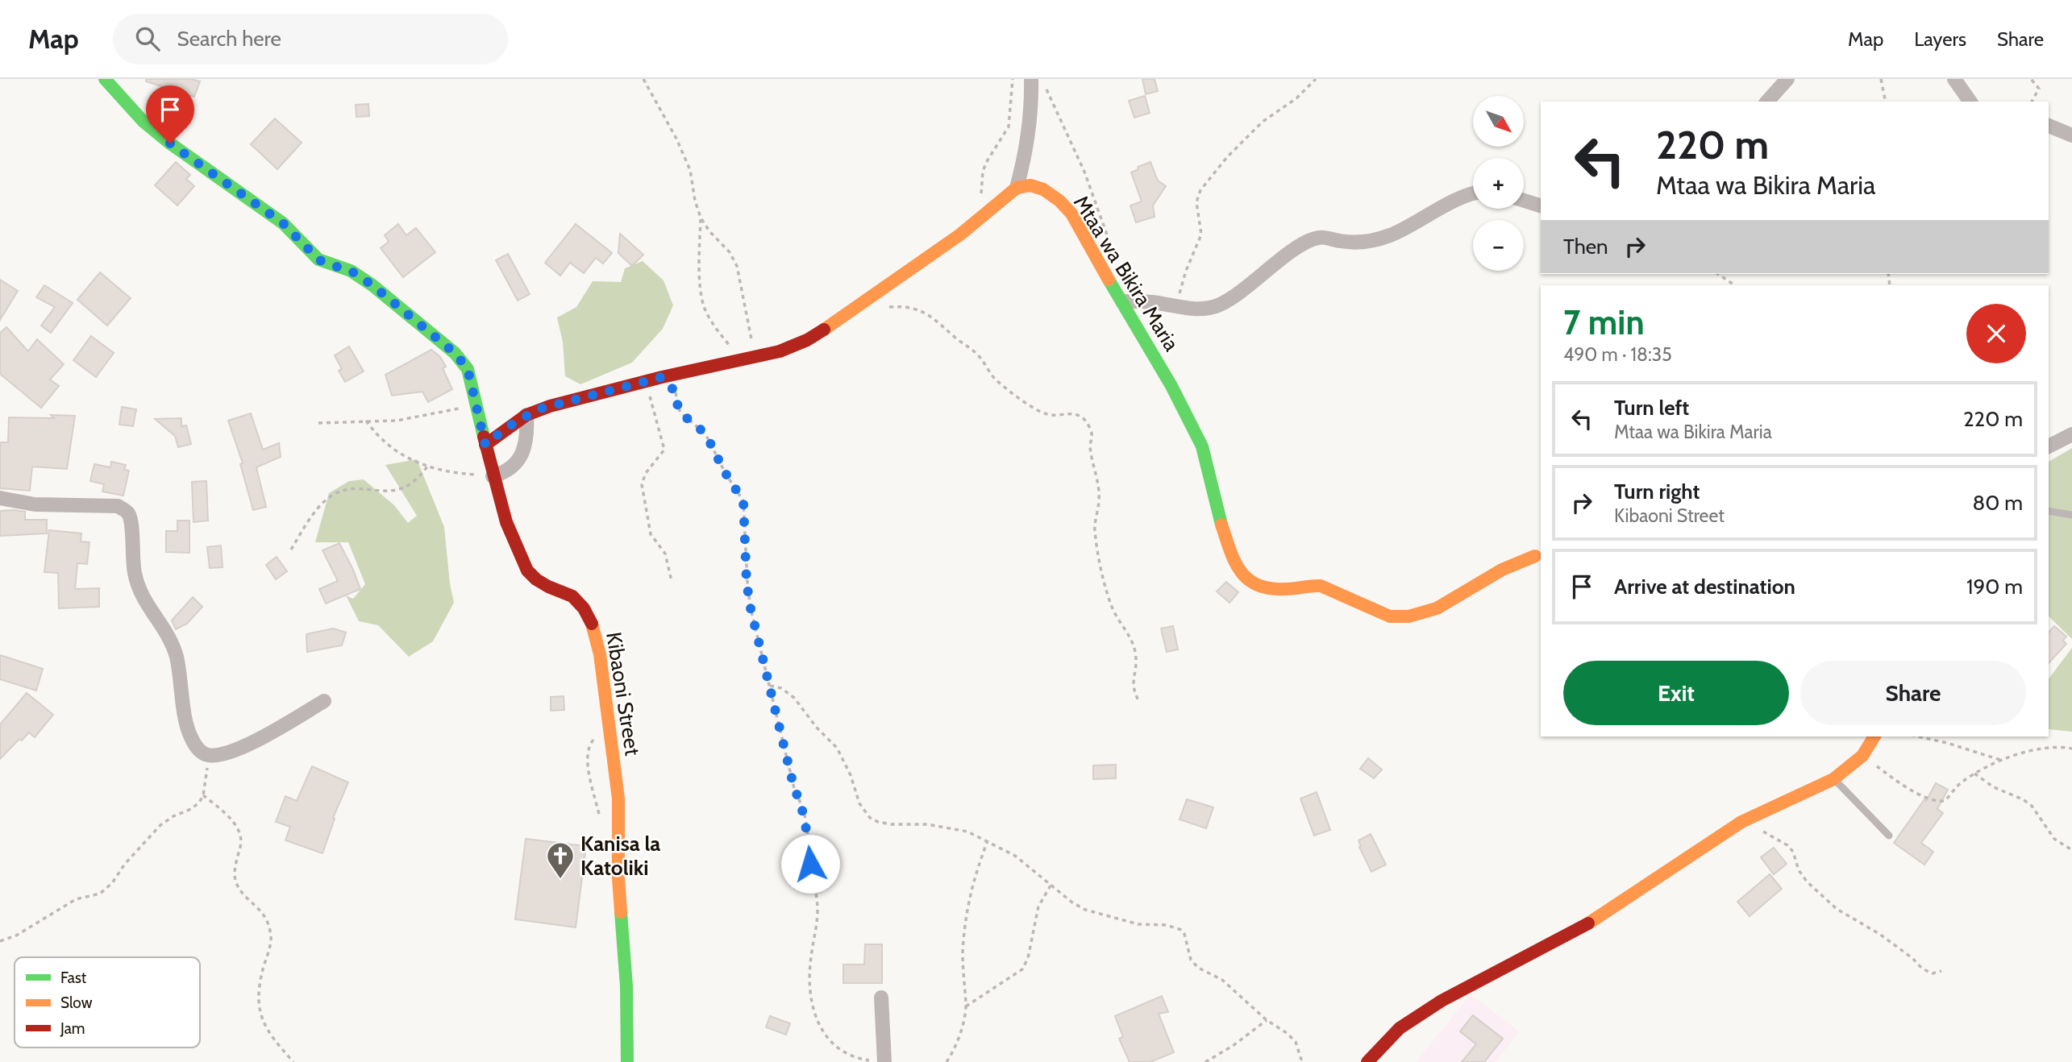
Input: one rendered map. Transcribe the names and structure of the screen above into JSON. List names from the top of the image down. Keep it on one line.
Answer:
{"streets":{"street":["Mtaa wa Bikira Maria","Kibaoni Street"]},"places":{"church":["Kanisa la Katoliki"]},"legend":["Fast","Slow","Jam"],"north":"bottom right","page":{"header":"Map","search":"Search here","nav":["Map","Layers","Share"],"map_buttons":["+","−"],"turn":["220 m","Mtaa wa Bikira Maria"],"then":"Then","heading":["7 min","490 m · 18:35"],"list":[{"name":"Turn left","note":"Mtaa wa Bikira Maria","value":"220 m"},{"name":"Turn right","note":"Kibaoni Street","value":"80 m"},{"name":"Arrive at destination","value":"190 m"}],"buttons":["Exit","Share"]}}
